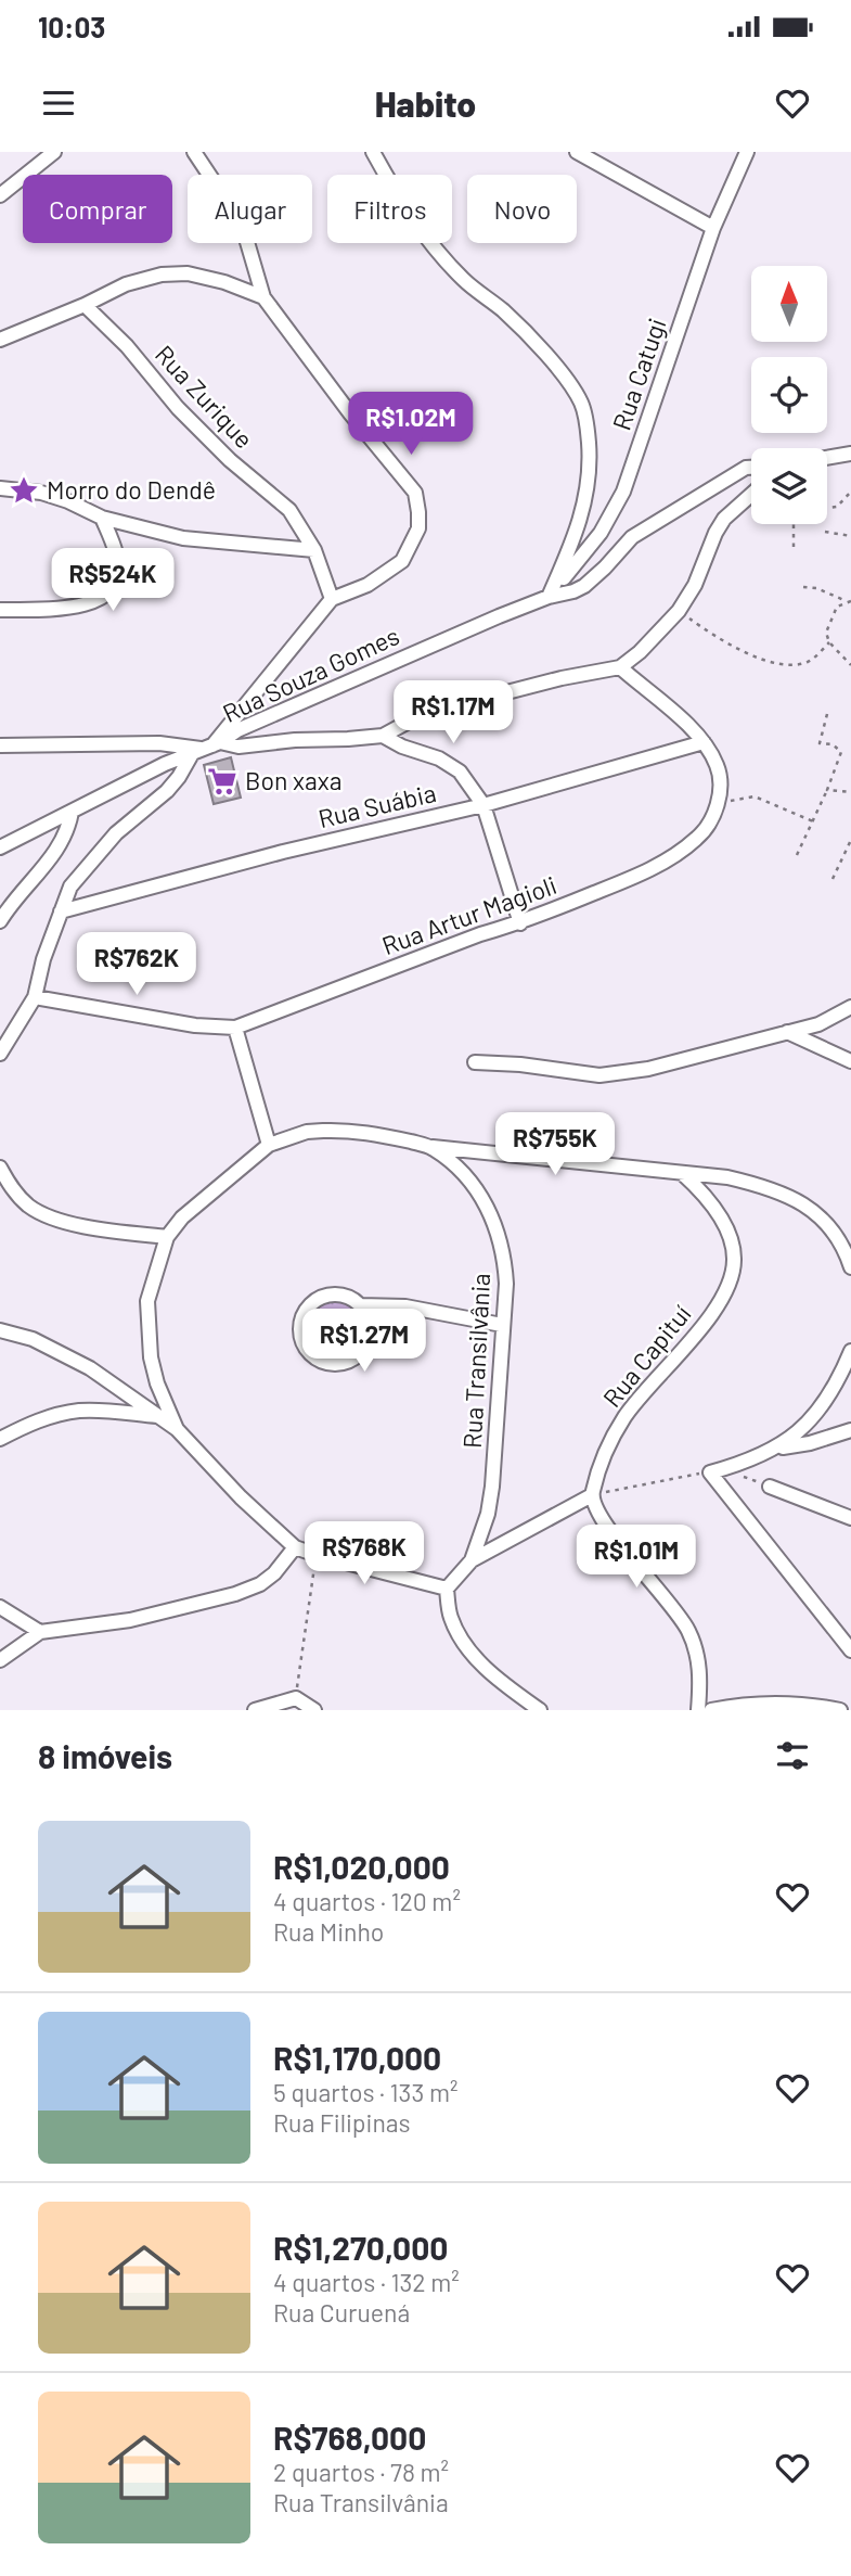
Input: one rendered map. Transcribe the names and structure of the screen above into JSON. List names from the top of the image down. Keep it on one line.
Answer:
{"streets":{"street":["Rua Catugi","Rua Zurique","Rua Souza Gomes","Rua Suábia","Rua Artur Magioli","Rua Capituí","Rua Transilvânia"]},"crossings":[["Rua Catugi","Rua Souza Gomes"]],"places":{"place":["Morro do Dendê"],"supermarket":["Bon xaxa"]},"north":"top","page":{"status":"10:03","header":"Habito","chip":["Comprar","Alugar","Filtros","Novo"],"price":["R$1.02M","R$524K","R$1.17M","R$762K","R$755K","R$1.27M","R$768K","R$1.01M"],"heading":"8 imóveis","list":[{"name":"R$1,020,000","note":"4 quartos · 120 m² · Rua Minho"},{"name":"R$1,170,000","note":"5 quartos · 133 m² · Rua Filipinas"},{"name":"R$1,270,000","note":"4 quartos · 132 m² · Rua Curuená"},{"name":"R$768,000","note":"2 quartos · 78 m² · Rua Transilvânia"}]}}
